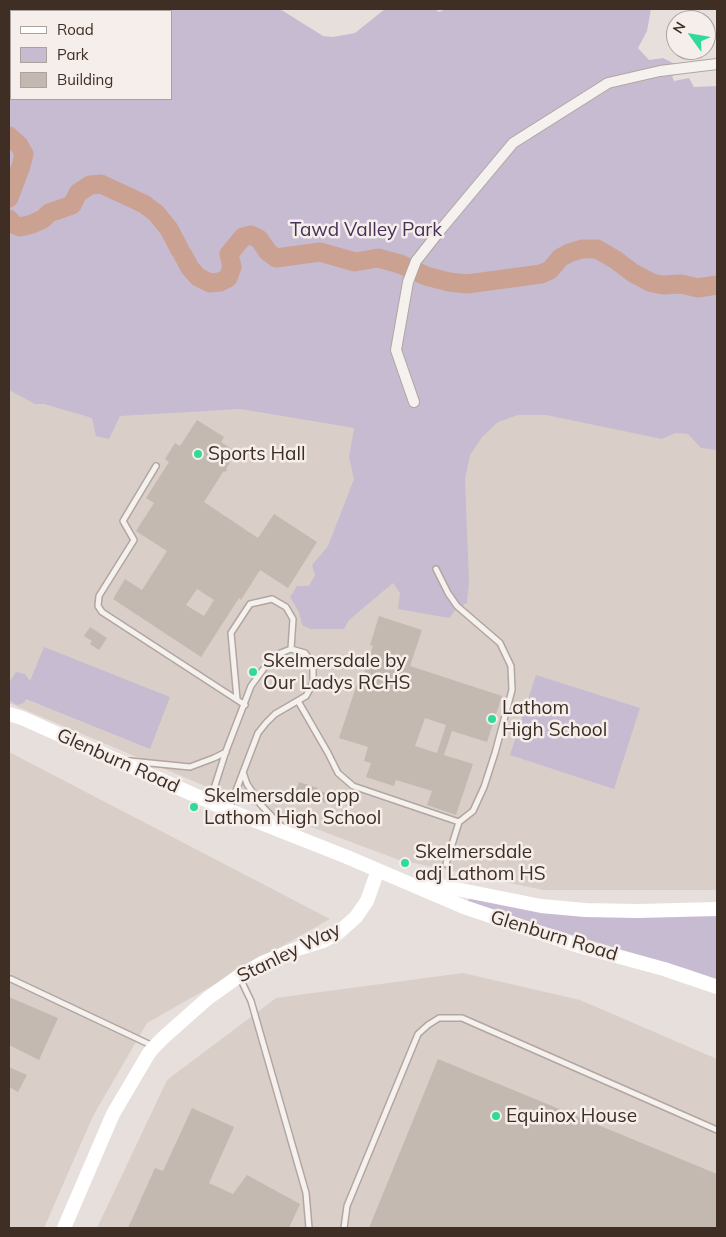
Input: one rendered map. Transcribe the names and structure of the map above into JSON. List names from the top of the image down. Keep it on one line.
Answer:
{"streets":{"street":["Glenburn Road","Stanley Way"]},"crossings":[["Glenburn Road","Stanley Way"]],"parks":["Tawd Valley Park"],"places":["Sports Hall","Skelmersdale by Our Ladys RCHS","Lathom High School","Skelmersdale opp Lathom High School","Skelmersdale adj Lathom HS","Equinox House"],"legend":["Road","Park","Building"],"north":"top left"}
